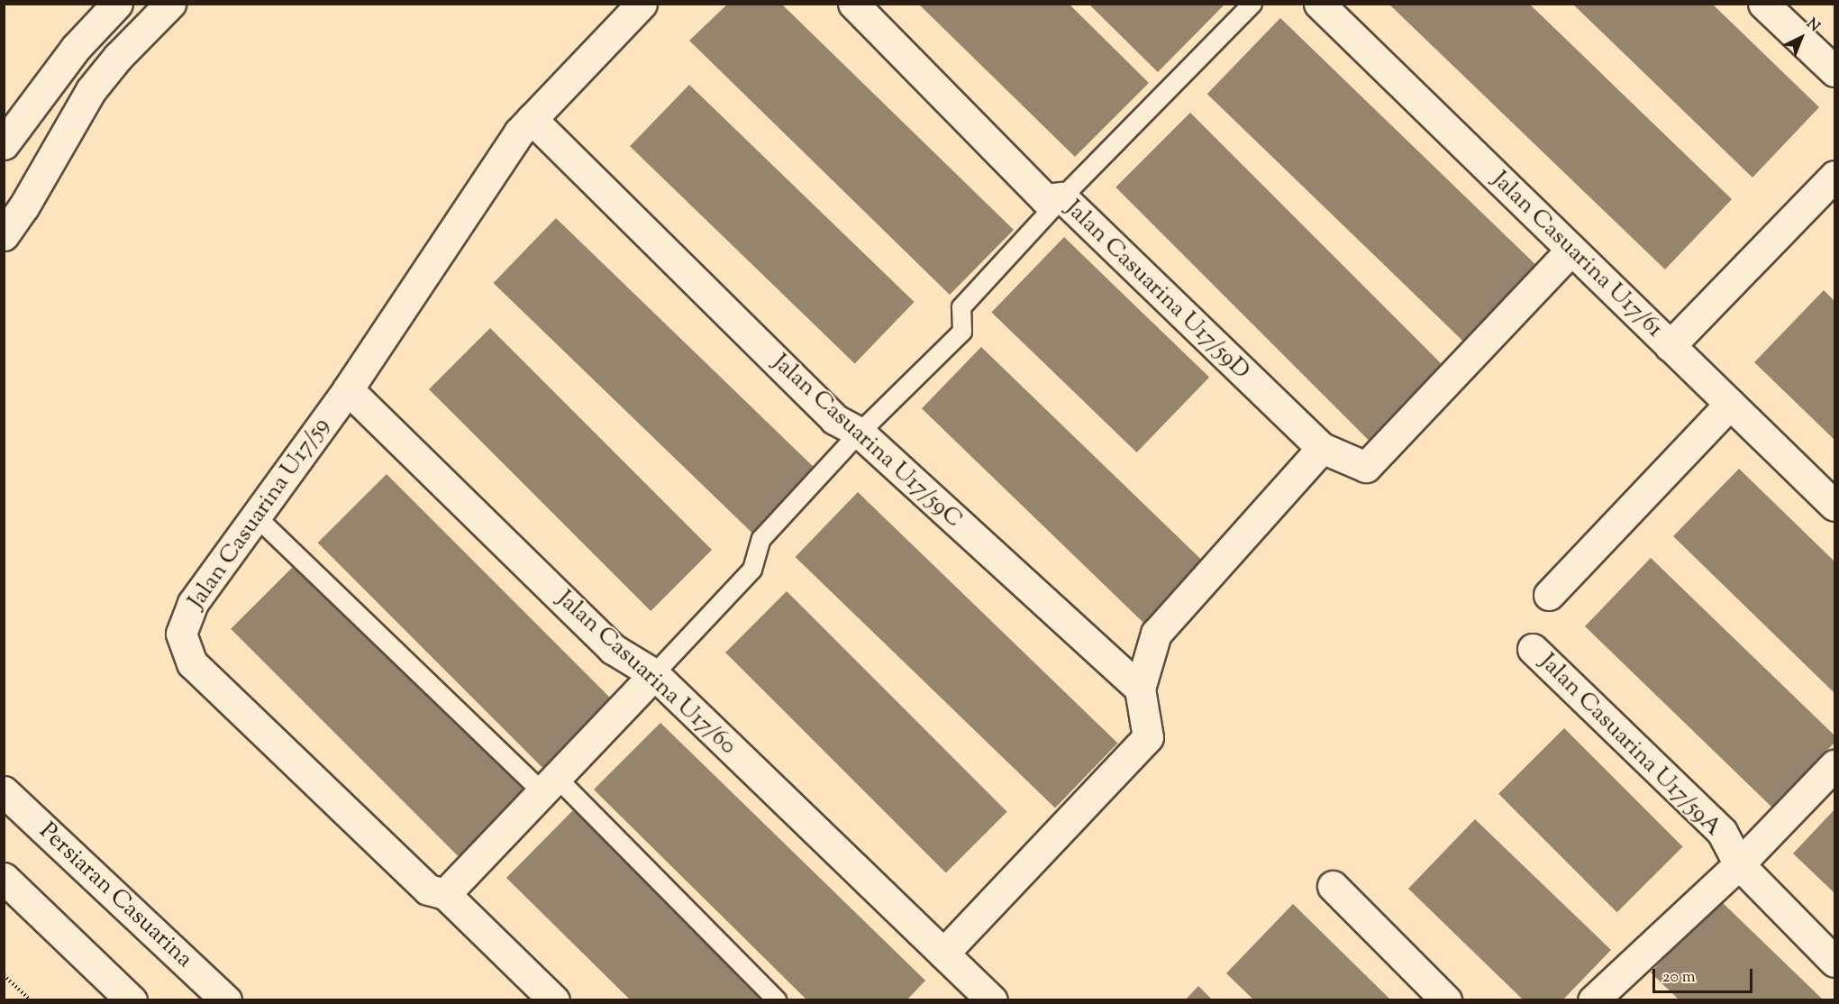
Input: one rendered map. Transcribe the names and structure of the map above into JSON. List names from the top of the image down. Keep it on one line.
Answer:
{"streets":{"street":["Jalan Casuarina U17/61","Jalan Casuarina U17/59D","Jalan Casuarina U17/59C","Jalan Casuarina U17/59","Jalan Casuarina U17/60","Jalan Casuarina U17/59A","Persiaran Casuarina"]},"crossings":[["Jalan Casuarina U17/61","Jalan Casuarina U17/59D"],["Jalan Casuarina U17/59C","Jalan Casuarina U17/59"],["Jalan Casuarina U17/59","Jalan Casuarina U17/60"]],"scale_bar":"20 m","north":"top right"}
